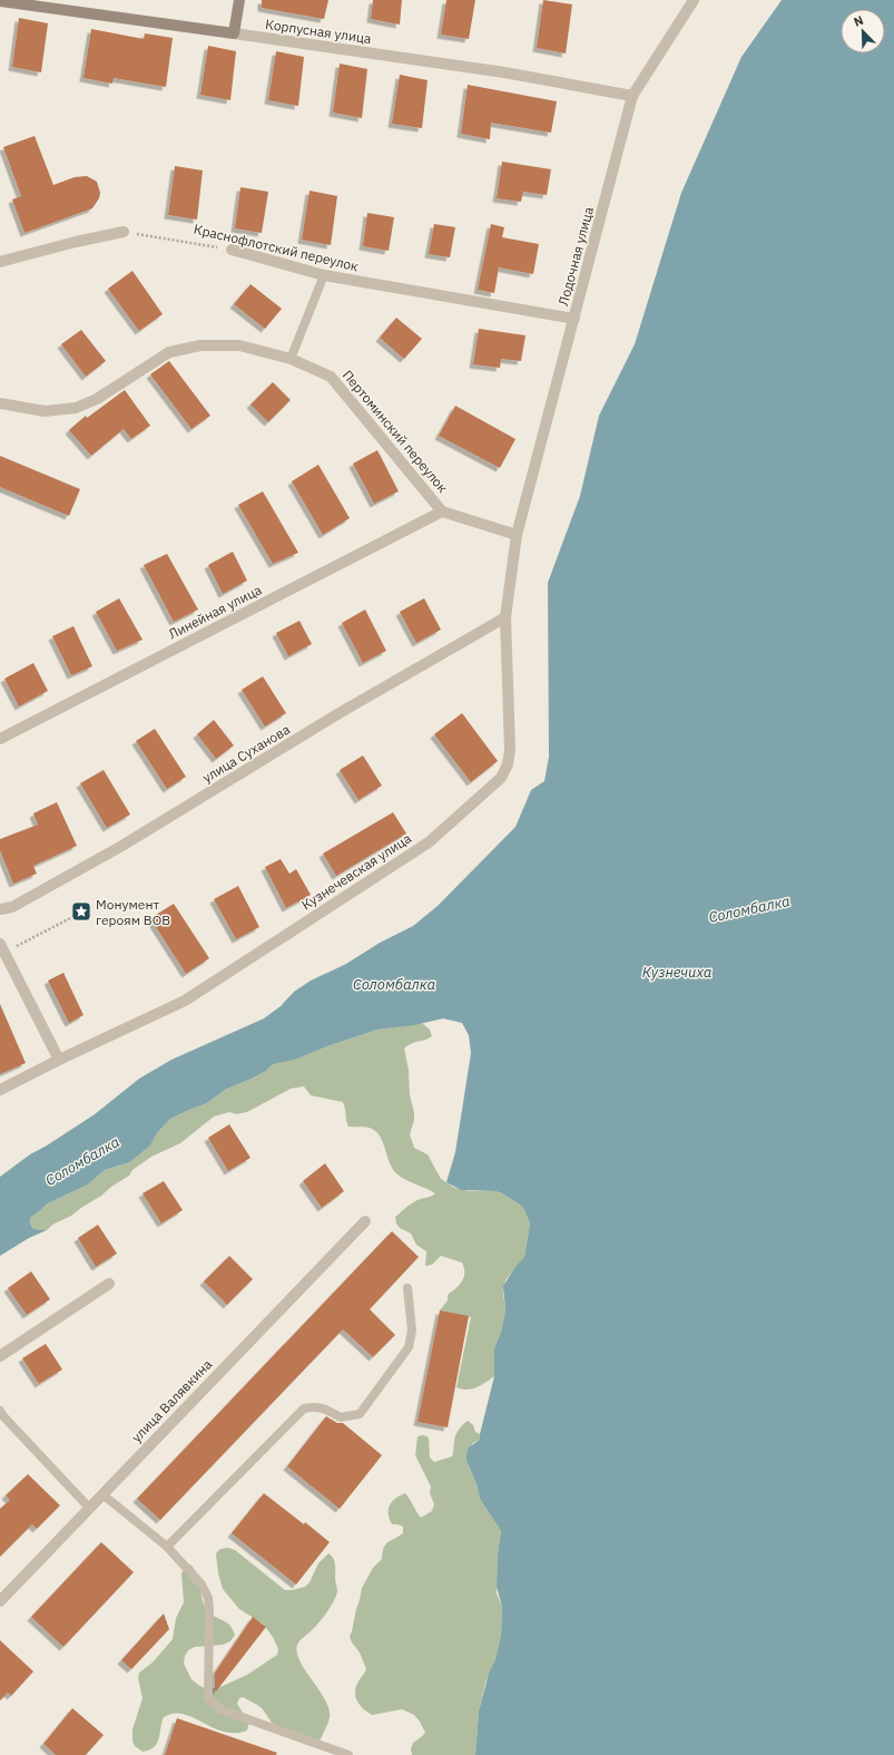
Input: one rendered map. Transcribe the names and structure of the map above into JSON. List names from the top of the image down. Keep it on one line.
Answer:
{"streets":{"street":["Корпусная улица","Краснофлотский переулок","Лодочная улица","Пертоминский переулок","Линейная улица","улица Суханова","Кузнечевская улица","улица Валявкина"]},"crossings":[["Корпусная улица","Лодочная улица"],["Краснофлотский переулок","Лодочная улица"],["Лодочная улица","Пертоминский переулок"],["Лодочная улица","Кузнечевская улица"],["Пертоминский переулок","Линейная улица"],["Пертоминский переулок","Кузнечевская улица"],["улица Суханова","Кузнечевская улица"]],"water":["Соломбалка","Кузнечиха"],"places":{"place":["Монумент героям ВОВ"]},"north":"top left"}
